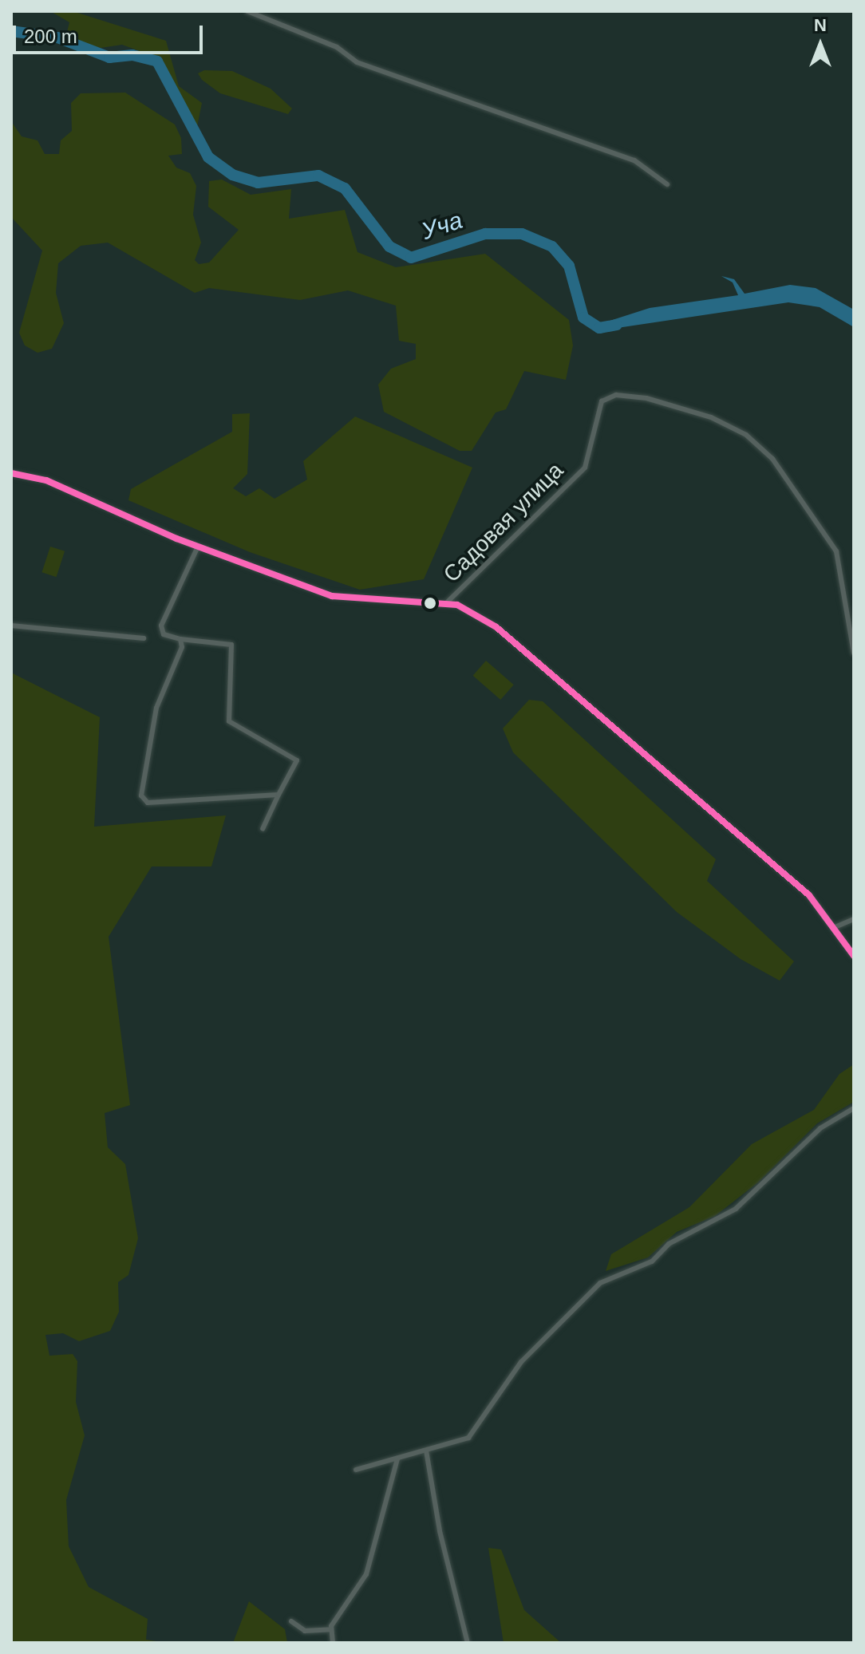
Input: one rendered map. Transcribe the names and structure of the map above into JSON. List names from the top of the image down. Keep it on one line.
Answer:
{"streets":{"street":["Садовая улица"]},"water":["Уча"],"scale_bar":"200 m","north":"top"}
